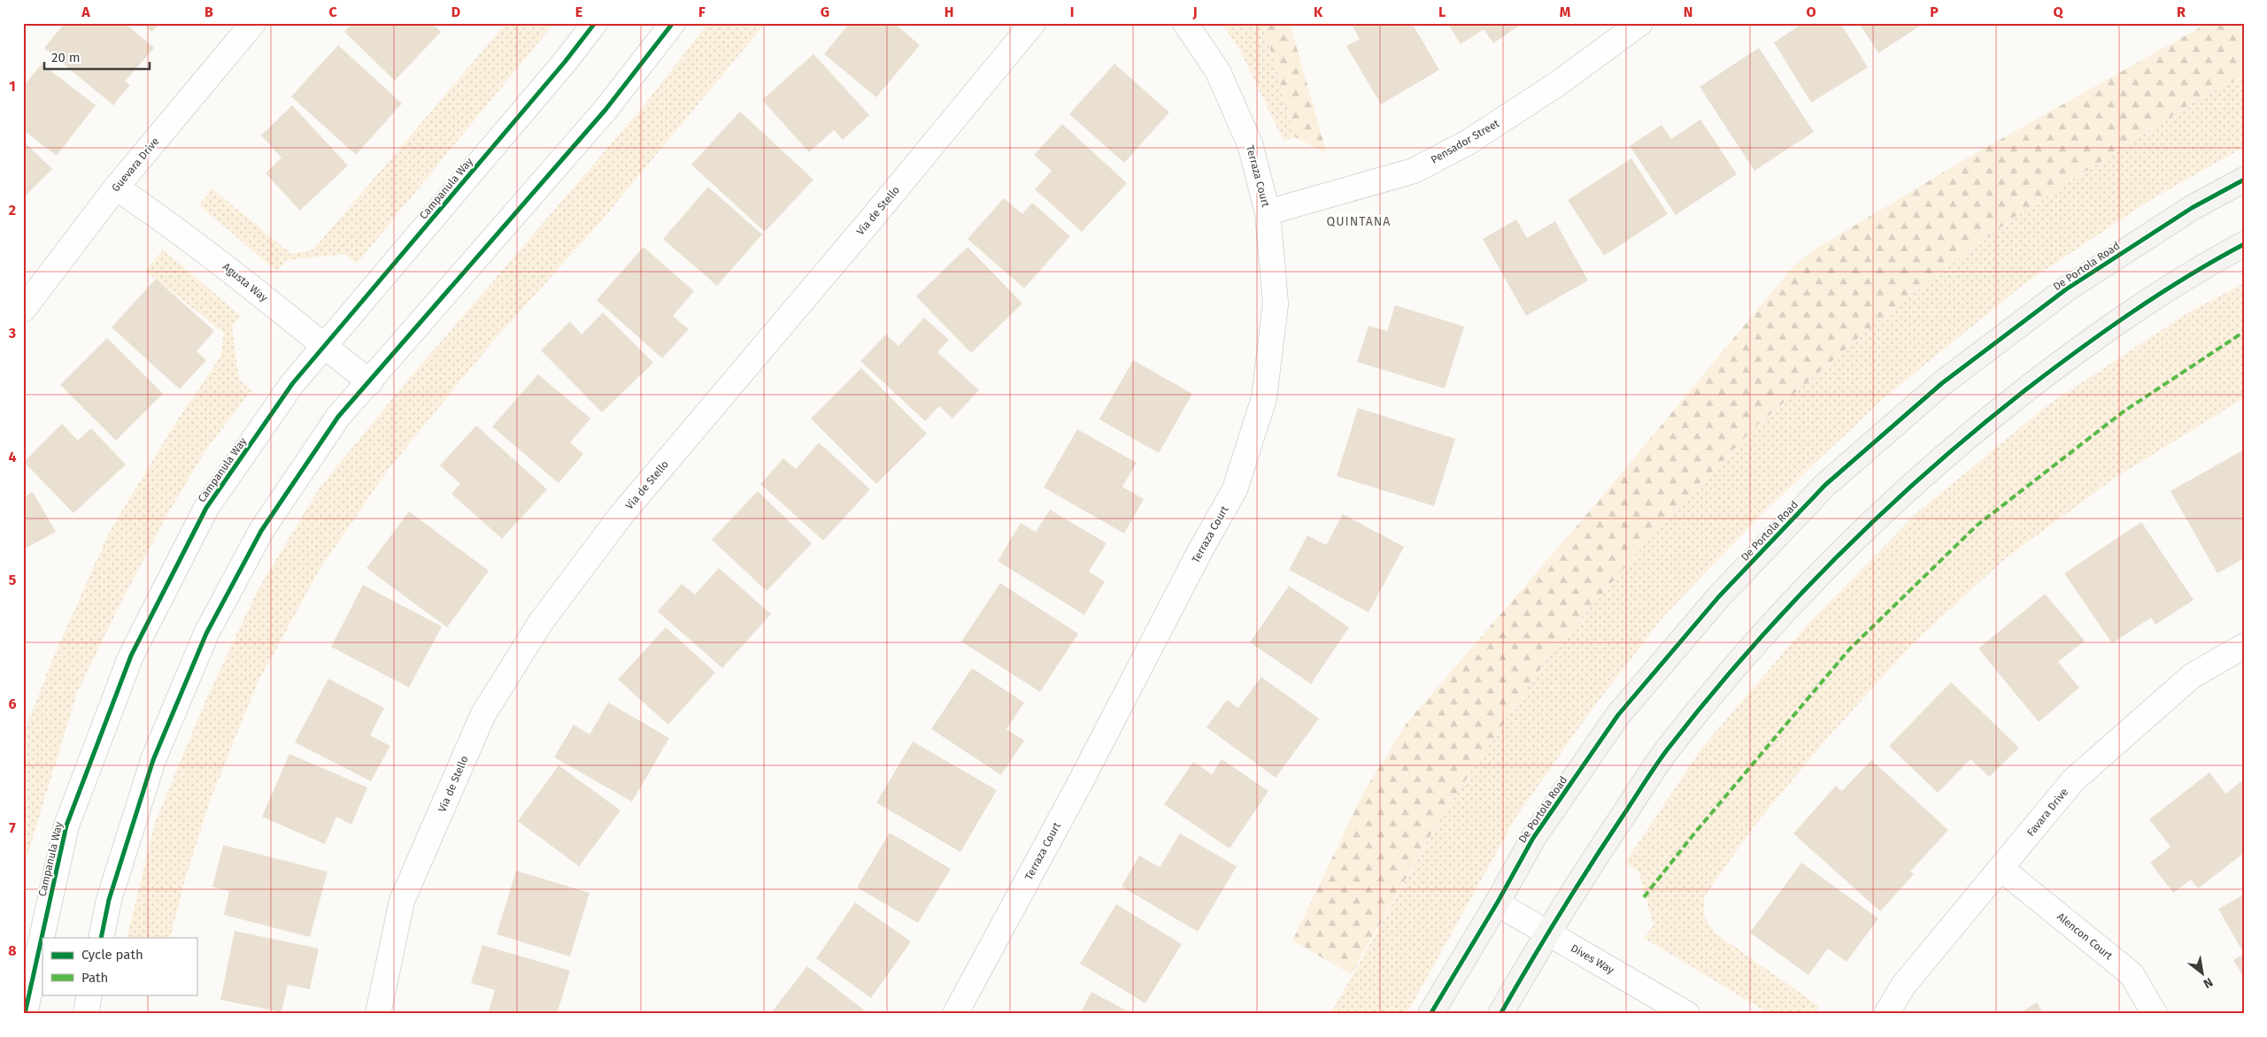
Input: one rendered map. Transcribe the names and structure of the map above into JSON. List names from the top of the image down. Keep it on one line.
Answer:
{"streets":{"main road":["De Portola Road"],"street":["Pensador Street","Guevara Drive","Terraza Court","Campanula Way","Via de Stello","Agusta Way","Favara Drive","Alencon Court","Dives Way"]},"crossings":[["Pensador Street","Terraza Court"],["Guevara Drive","Agusta Way"],["Campanula Way","Agusta Way"],["De Portola Road","Dives Way"],["Favara Drive","Alencon Court"]],"districts":["QUINTANA"],"legend":["Cycle path","Path"],"scale_bar":"20 m","north":"bottom right","grid":{"columns":["A","B","C","D","E","F","G","H","I","J","K","L","M","N","O","P","Q","R"],"rows":["1","2","3","4","5","6","7","8"]}}
